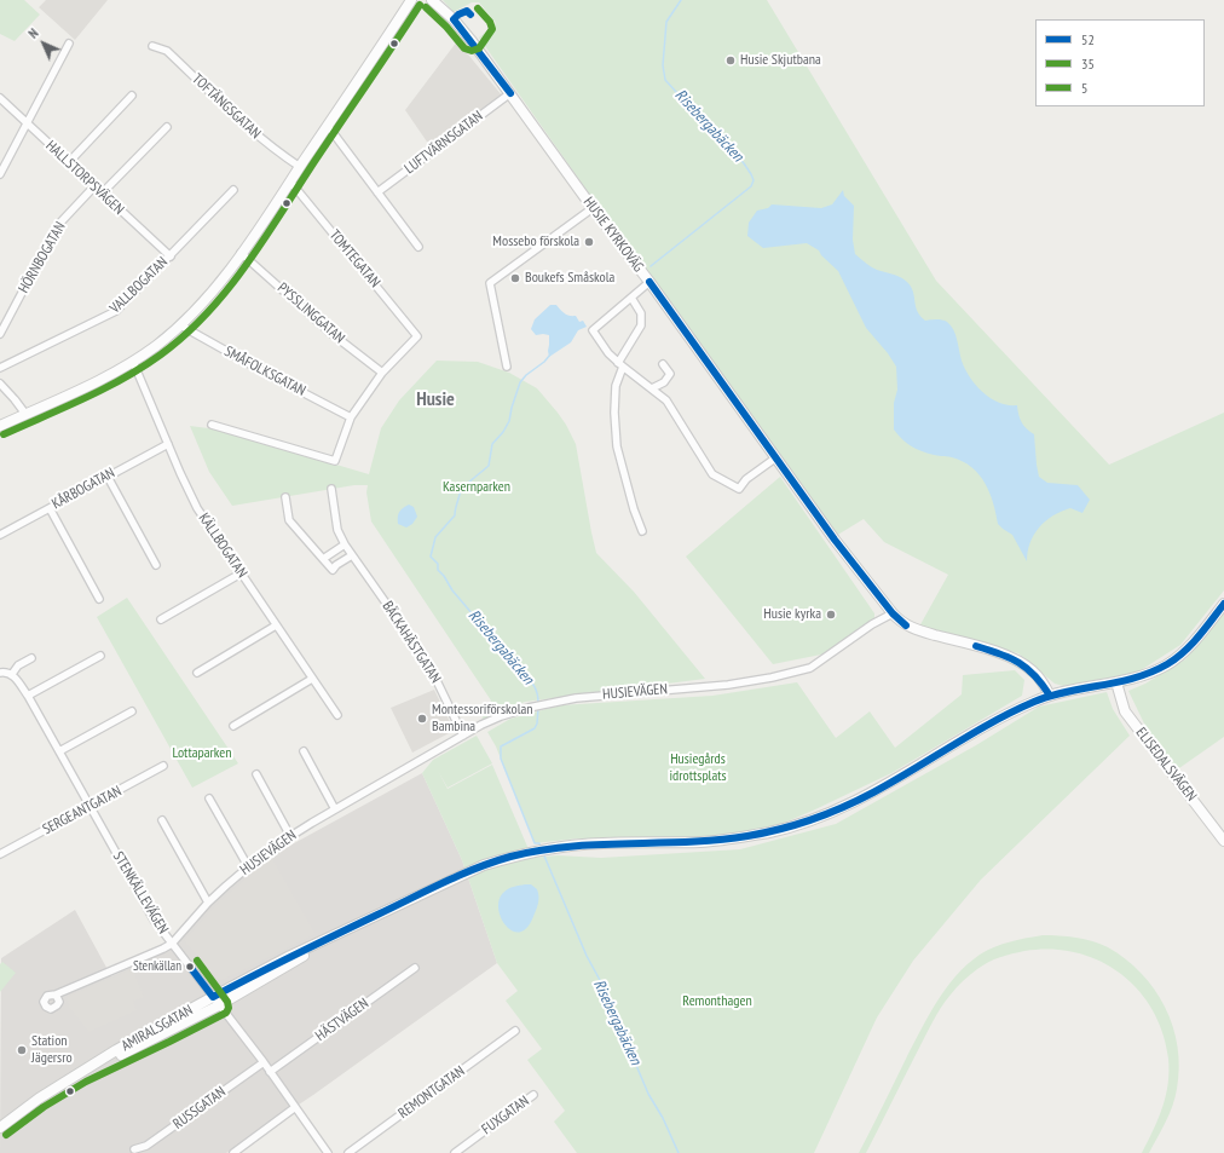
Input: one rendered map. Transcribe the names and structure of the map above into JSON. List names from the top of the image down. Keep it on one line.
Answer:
{"streets":{"street":["TOFTÄNGSGATAN","LUFTVÄRNSGATAN","HALLSTORPSVÄGEN","HUSIE KYRKOVÄG","HÖRNBOGATAN","TOMTEGATAN","VALLBOGATAN","PYSSLINGGATAN","SMÅFOLKSGATAN","KÅRBOGATAN","KÄLLBOGATAN","BÄCKAHÄSTGATAN","HUSIEVÄGEN","ELISEDALSVÄGEN","SERGEANTGATAN","STENKÄLLEVÄGEN","HÄSTVÄGEN","AMIRALSGATAN","REMONTGATAN","RUSSGATAN","FUXGATAN"]},"crossings":[["LUFTVÄRNSGATAN","HUSIE KYRKOVÄG"],["HALLSTORPSVÄGEN","HÖRNBOGATAN"],["HALLSTORPSVÄGEN","VALLBOGATAN"],["HUSIE KYRKOVÄG","HUSIEVÄGEN"],["TOMTEGATAN","PYSSLINGGATAN"],["KÅRBOGATAN","KÄLLBOGATAN"],["BÄCKAHÄSTGATAN","HUSIEVÄGEN"],["HUSIEVÄGEN","STENKÄLLEVÄGEN"],["SERGEANTGATAN","STENKÄLLEVÄGEN"],["STENKÄLLEVÄGEN","HÄSTVÄGEN"],["STENKÄLLEVÄGEN","AMIRALSGATAN"],["STENKÄLLEVÄGEN","RUSSGATAN"]],"districts":["Husie"],"water":["Risebergabäcken"],"parks":["Kasernparken","Lottaparken","Husiegårds idrottsplats","Remonthagen"],"places":["Husie Skjutbana","Mossebo förskola","Boukefs Småskola","Husie kyrka","Montessoriförskolan Bambina","Stenkällan","Station Jägersro"],"lines":["transit line 35","transit line 52","transit line 5"],"legend":["52","35","5"],"north":"top left"}
